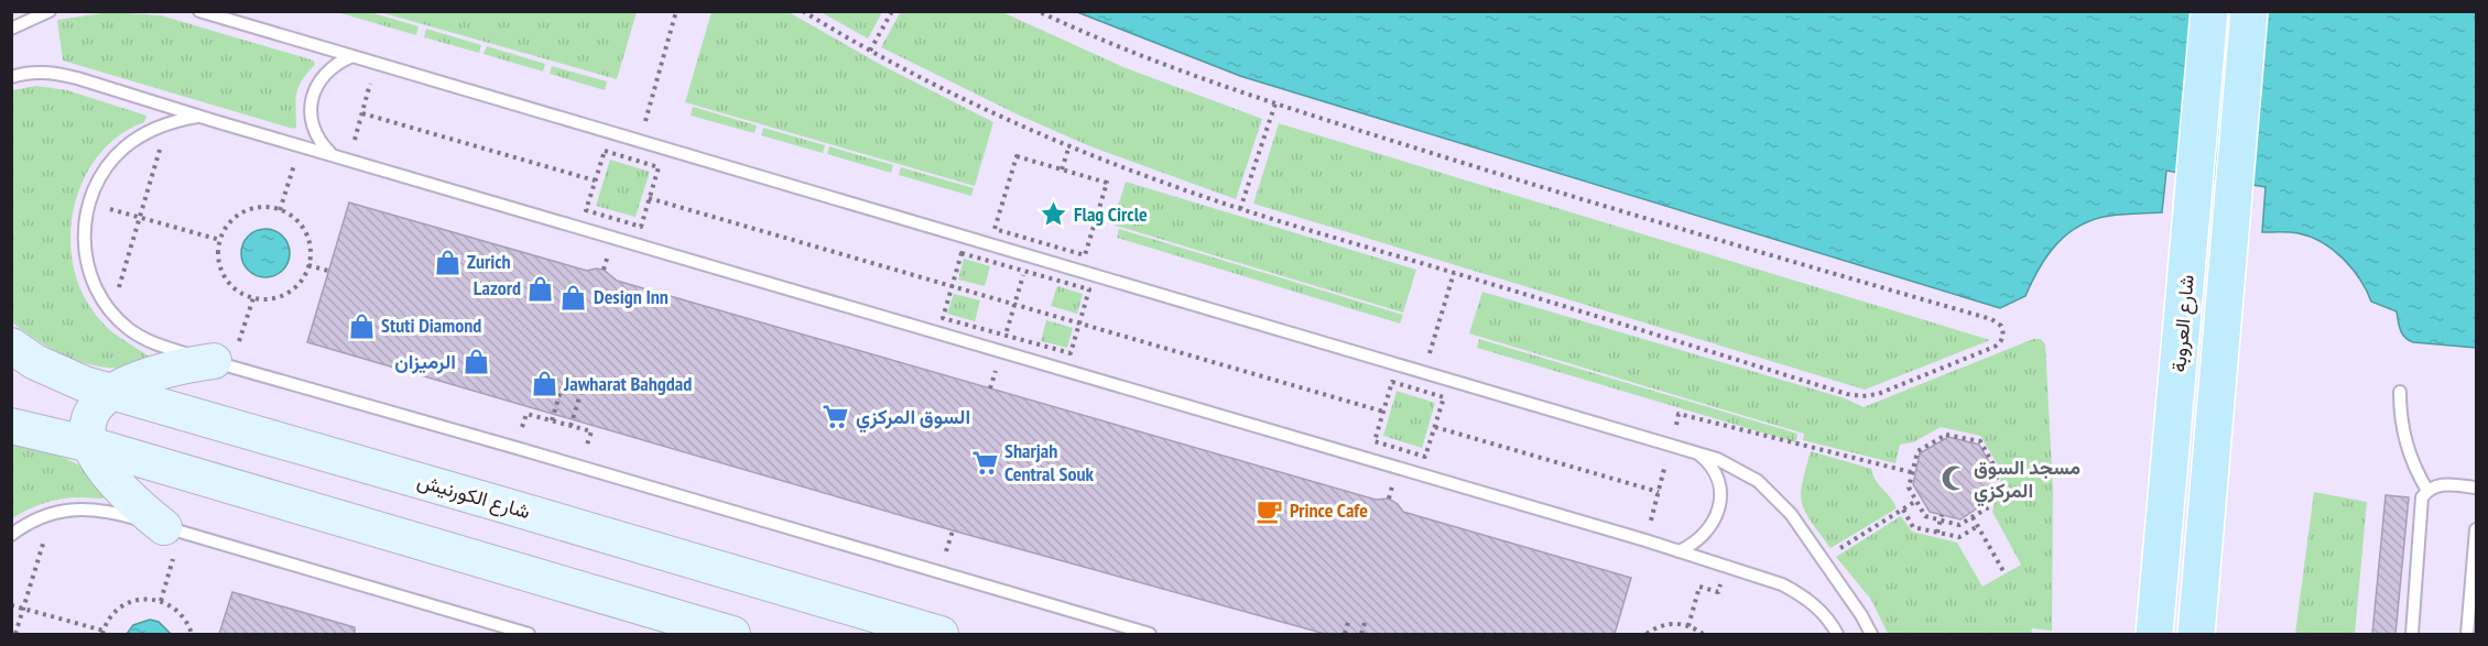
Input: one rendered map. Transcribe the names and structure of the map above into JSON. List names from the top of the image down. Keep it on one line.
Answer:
{"streets":{"main road":["شارع العروبة","شارع الكورنيش"]},"places":{"place":["Flag Circle"],"shop":["Zurich","Lazord","Design Inn","Stuti Diamond","الرميزان","Jawharat Bahgdad"],"supermarket":["السوق المركزي","Sharjah Central Souk"],"mosque":["مسجد السوق المركزي"],"cafe":["Prince Cafe"]}}
